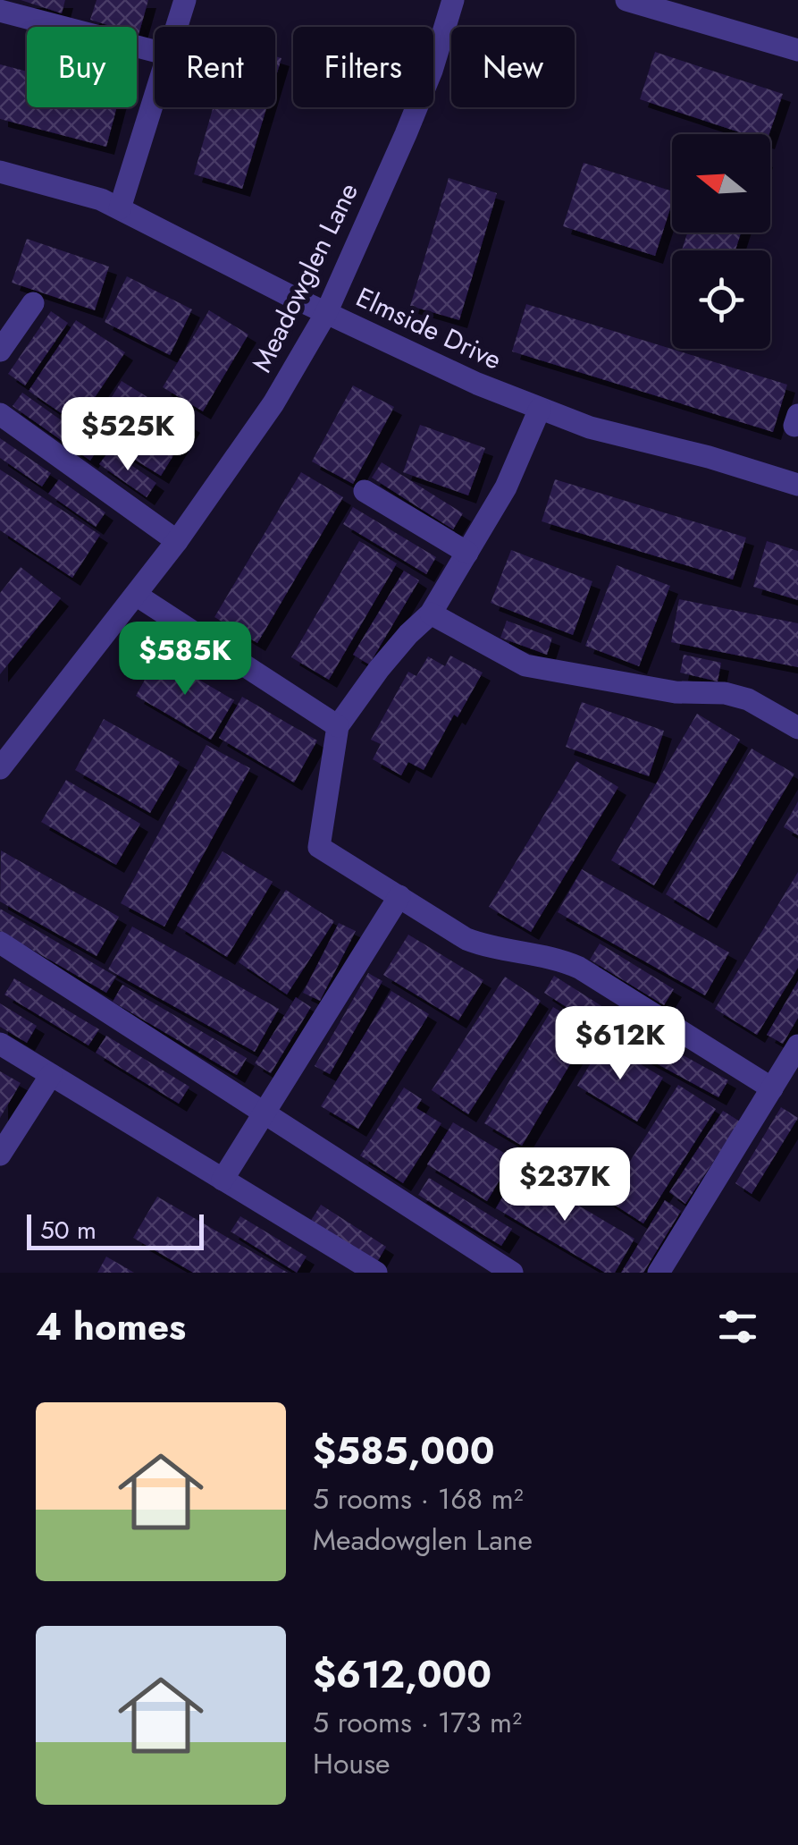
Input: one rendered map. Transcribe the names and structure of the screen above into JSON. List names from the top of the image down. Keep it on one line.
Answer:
{"streets":{"street":["Meadowglen Lane","Elmside Drive"]},"crossings":[["Meadowglen Lane","Elmside Drive"]],"scale_bar":"50 m","north":"left","page":{"chip":["Buy","Rent","Filters","New"],"price":["$525K","$585K","$612K","$237K"],"scale":"50 m","heading":"4 homes","list":[{"name":"$585,000","note":"5 rooms · 168 m² · Meadowglen Lane"},{"name":"$612,000","note":"5 rooms · 173 m² · House"}]}}
